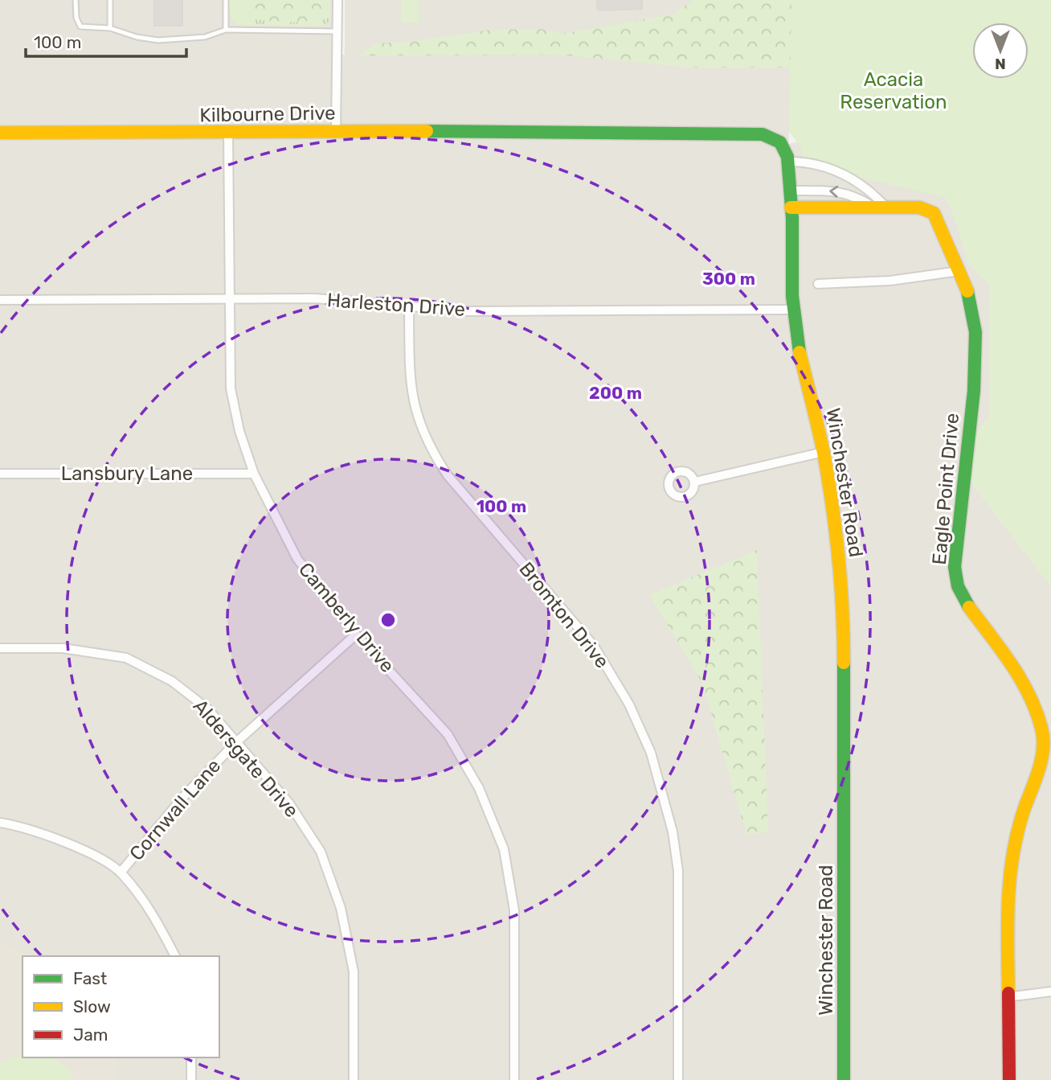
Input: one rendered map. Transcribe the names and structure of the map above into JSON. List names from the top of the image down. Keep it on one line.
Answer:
{"streets":{"street":["Kilbourne Drive","Harleston Drive","Lansbury Lane","Winchester Road","Eagle Point Drive","Bromton Drive","Camberly Drive","Aldersgate Drive","Cornwall Lane"]},"crossings":[["Kilbourne Drive","Winchester Road"],["Kilbourne Drive","Camberly Drive"],["Harleston Drive","Winchester Road"],["Harleston Drive","Bromton Drive"],["Harleston Drive","Camberly Drive"],["Lansbury Lane","Camberly Drive"],["Winchester Road","Eagle Point Drive"],["Camberly Drive","Cornwall Lane"],["Aldersgate Drive","Cornwall Lane"]],"parks":["Acacia Reservation"],"legend":["Fast","Slow","Jam"],"scale_bar":"100 m","north":"bottom","rings":["300 m","200 m","100 m"]}
